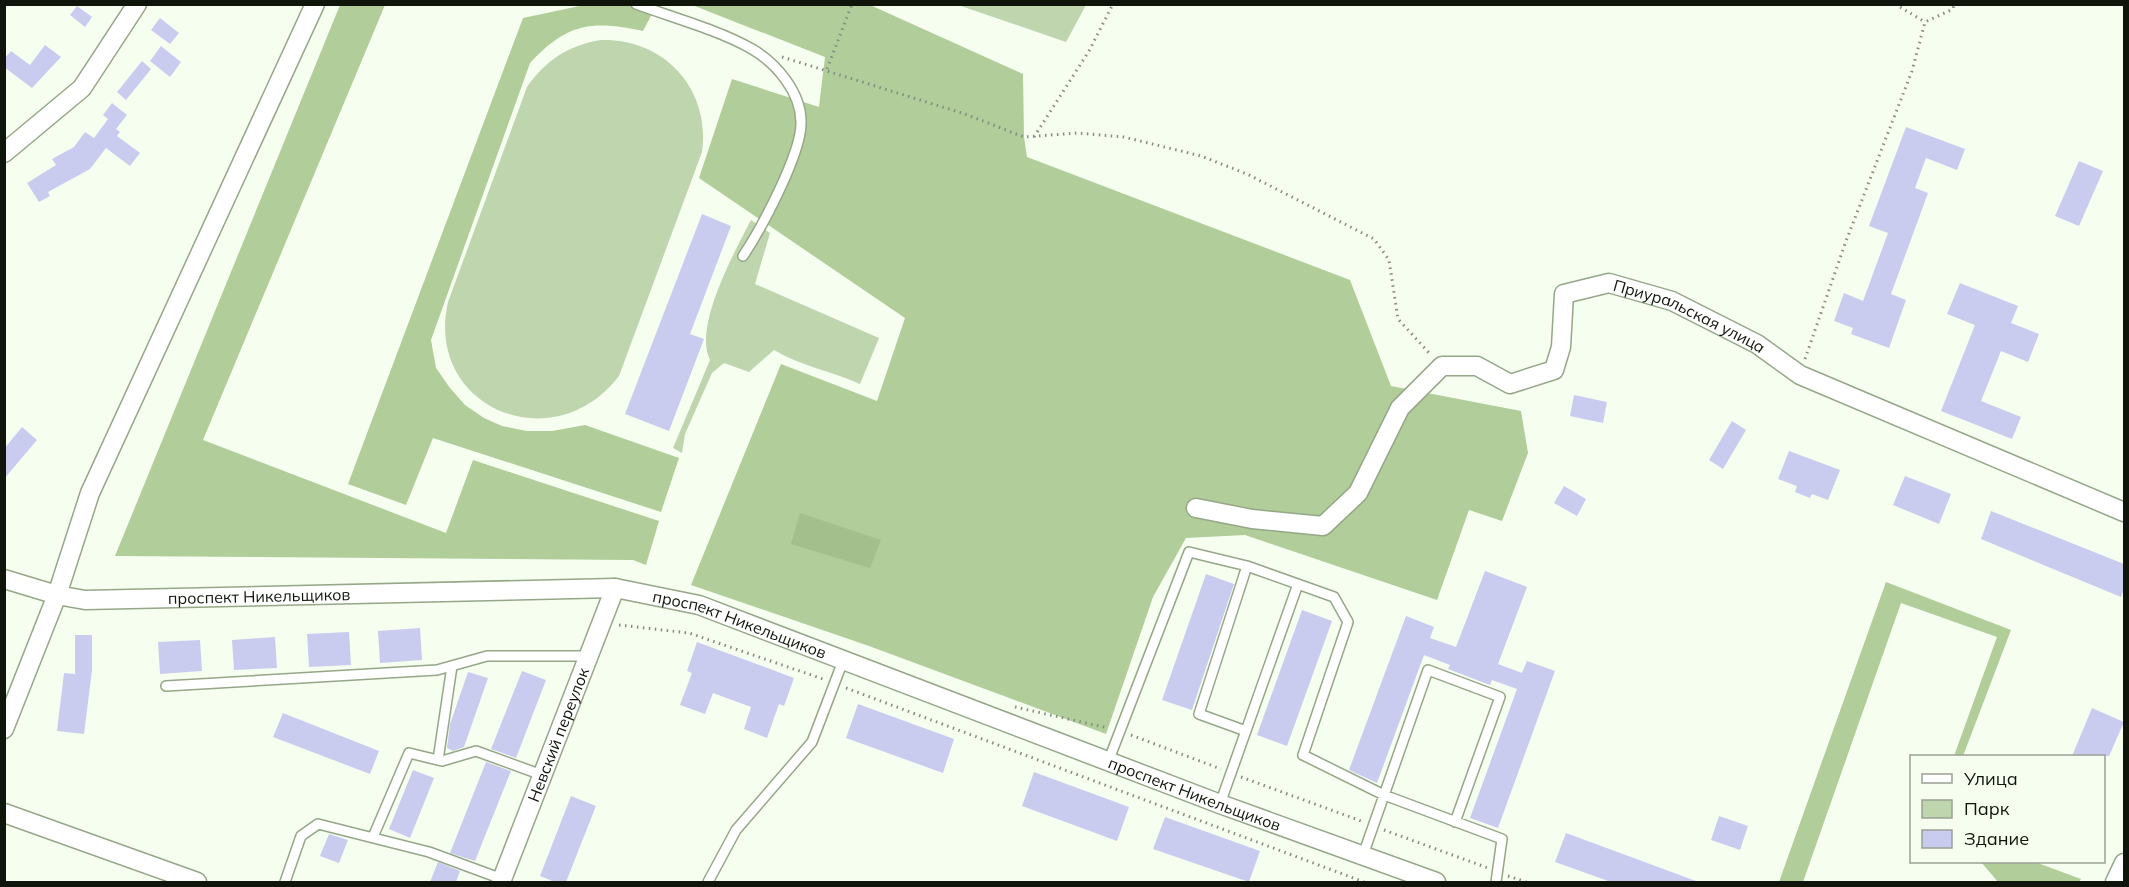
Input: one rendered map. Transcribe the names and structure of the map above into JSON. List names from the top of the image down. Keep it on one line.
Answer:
{"streets":{"street":["Приуральская улица","проспект Никельщиков","Невский переулок"]},"crossings":[["проспект Никельщиков","Невский переулок"]],"legend":["Улица","Парк","Здание"]}
